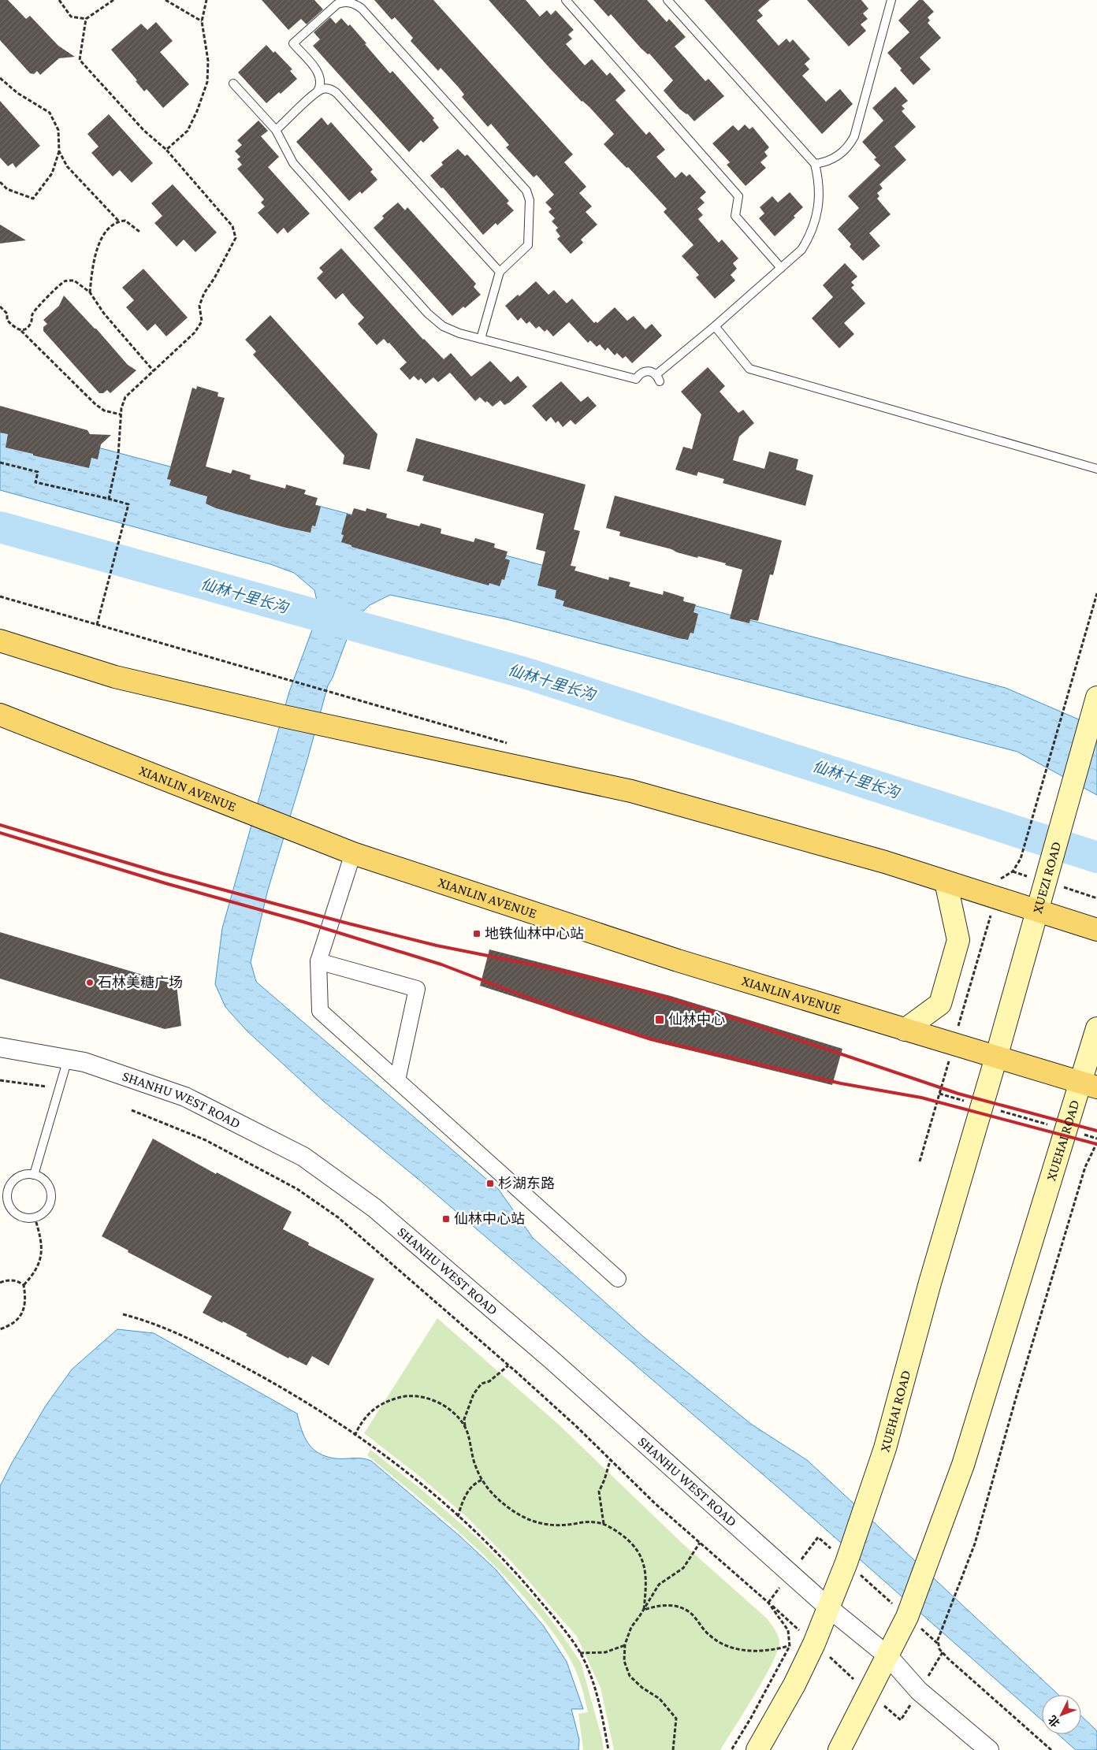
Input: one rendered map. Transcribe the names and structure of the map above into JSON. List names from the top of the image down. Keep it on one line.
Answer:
{"streets":{"main road":["XIANLIN AVENUE","XUEZI ROAD","XUEHAI ROAD"],"street":["SHANHU WEST ROAD"]},"crossings":[["XIANLIN AVENUE","XUEZI ROAD"],["XIANLIN AVENUE","XUEHAI ROAD"],["XUEZI ROAD","XUEHAI ROAD"],["SHANHU WEST ROAD","XUEHAI ROAD"]],"water":["仙林十里长沟"],"places":{"transit":["地铁仙林中心站","仙林中心","杉湖东路","仙林中心站"],"other":["石林美糖广场"]},"north":"bottom left"}
